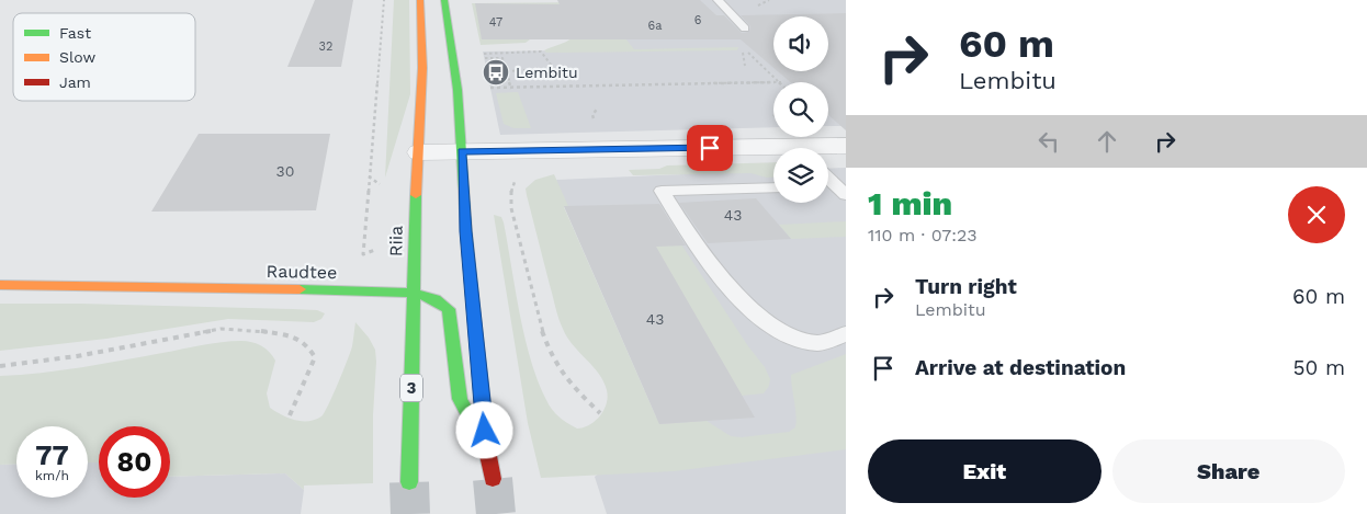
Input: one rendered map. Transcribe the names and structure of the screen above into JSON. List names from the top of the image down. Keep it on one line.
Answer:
{"streets":{"main road":["Riia","Raudtee","3"]},"crossings":[["Riia","Raudtee"]],"places":{"bus stop":["Lembitu"]},"house_numbers":["6","47","6a","32","30","43","43"],"legend":["Fast","Slow","Jam"],"page":{"turn":["60 m","Lembitu"],"heading":["1 min","110 m · 07:23"],"list":[{"name":"Turn right","note":"Lembitu","value":"60 m"},{"name":"Arrive at destination","value":"50 m"}],"speed":"77 km/h","limit":"80","buttons":["Exit","Share"]}}
